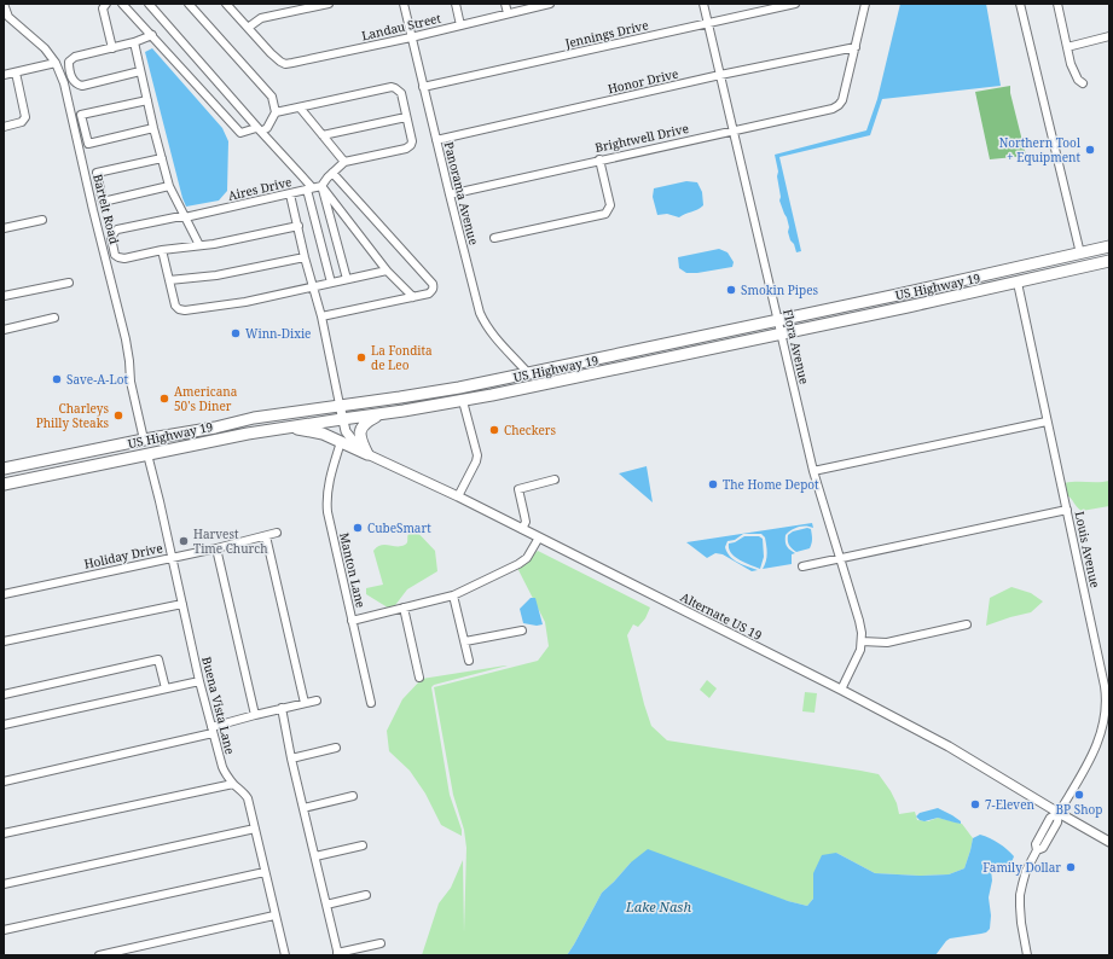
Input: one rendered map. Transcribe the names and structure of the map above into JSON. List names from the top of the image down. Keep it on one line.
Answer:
{"streets":{"highway":["US Highway 19"],"main road":["Alternate US 19"],"street":["Landau Street","Jennings Drive","Honor Drive","Brightwell Drive","Aires Drive","Panorama Avenue","Bartelt Road","Flora Avenue","Louis Avenue","Holiday Drive","Manton Lane","Buena Vista Lane"]},"crossings":[["Landau Street","Panorama Avenue"],["Jennings Drive","Panorama Avenue"],["Jennings Drive","Flora Avenue"],["Honor Drive","Brightwell Drive"],["Honor Drive","Panorama Avenue"],["Honor Drive","Flora Avenue"],["Brightwell Drive","Panorama Avenue"],["Brightwell Drive","Flora Avenue"],["Panorama Avenue","US Highway 19"],["Bartelt Road","US Highway 19"],["US Highway 19","Flora Avenue"],["US Highway 19","Louis Avenue"],["US Highway 19","Alternate US 19"],["US Highway 19","Buena Vista Lane"],["Flora Avenue","Alternate US 19"],["Louis Avenue","Alternate US 19"],["Holiday Drive","Buena Vista Lane"]],"water":["Lake Nash"],"places":["Northern Tool + Equipment","Smokin Pipes","Winn-Dixie","La Fondita de Leo","Save-A-Lot","Americana 50's Diner","Charleys Philly Steaks","Checkers","The Home Depot","CubeSmart","Harvest Time Church","BP Shop","7-Eleven","Family Dollar"]}
